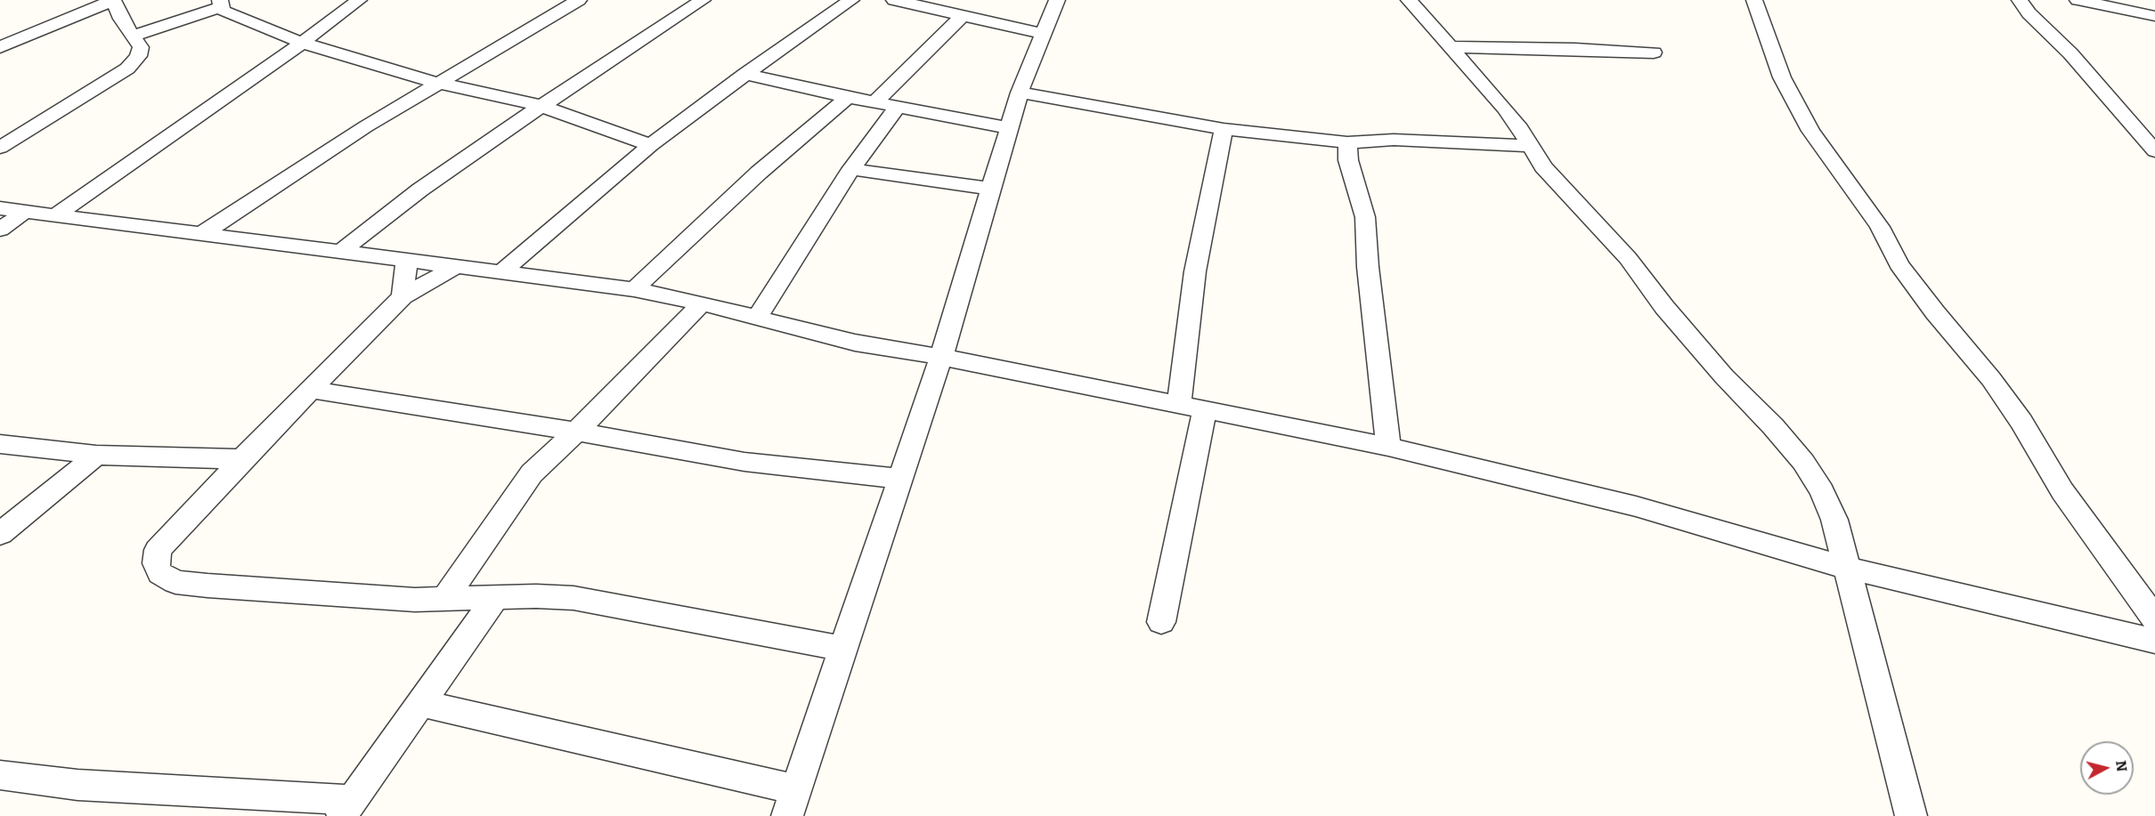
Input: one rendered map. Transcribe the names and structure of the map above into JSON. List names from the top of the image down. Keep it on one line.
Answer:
{"north":"right"}
